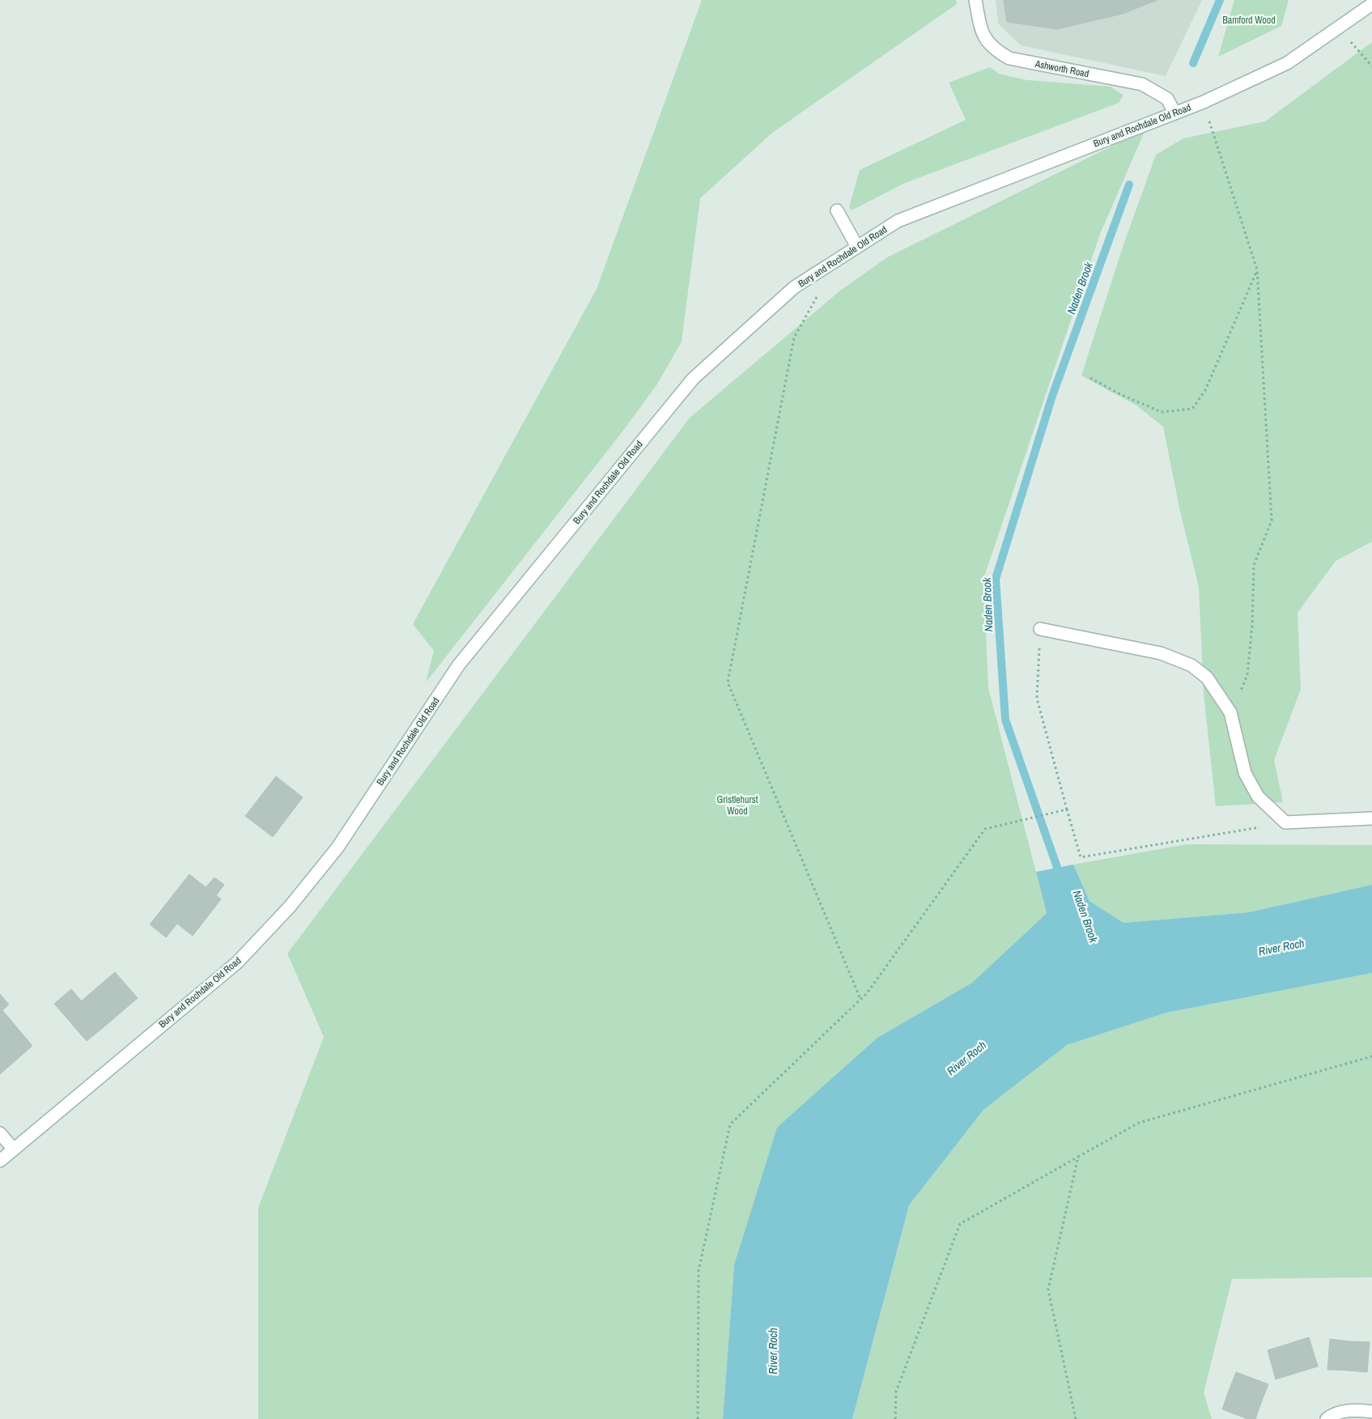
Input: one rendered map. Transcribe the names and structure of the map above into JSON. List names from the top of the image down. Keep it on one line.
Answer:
{"streets":{"main road":["Ashworth Road","Bury and Rochdale Old Road"]},"crossings":[["Ashworth Road","Bury and Rochdale Old Road"]],"water":["Naden Brook","River Roch"],"parks":["Bamford Wood","Gristlehurst Wood"]}
